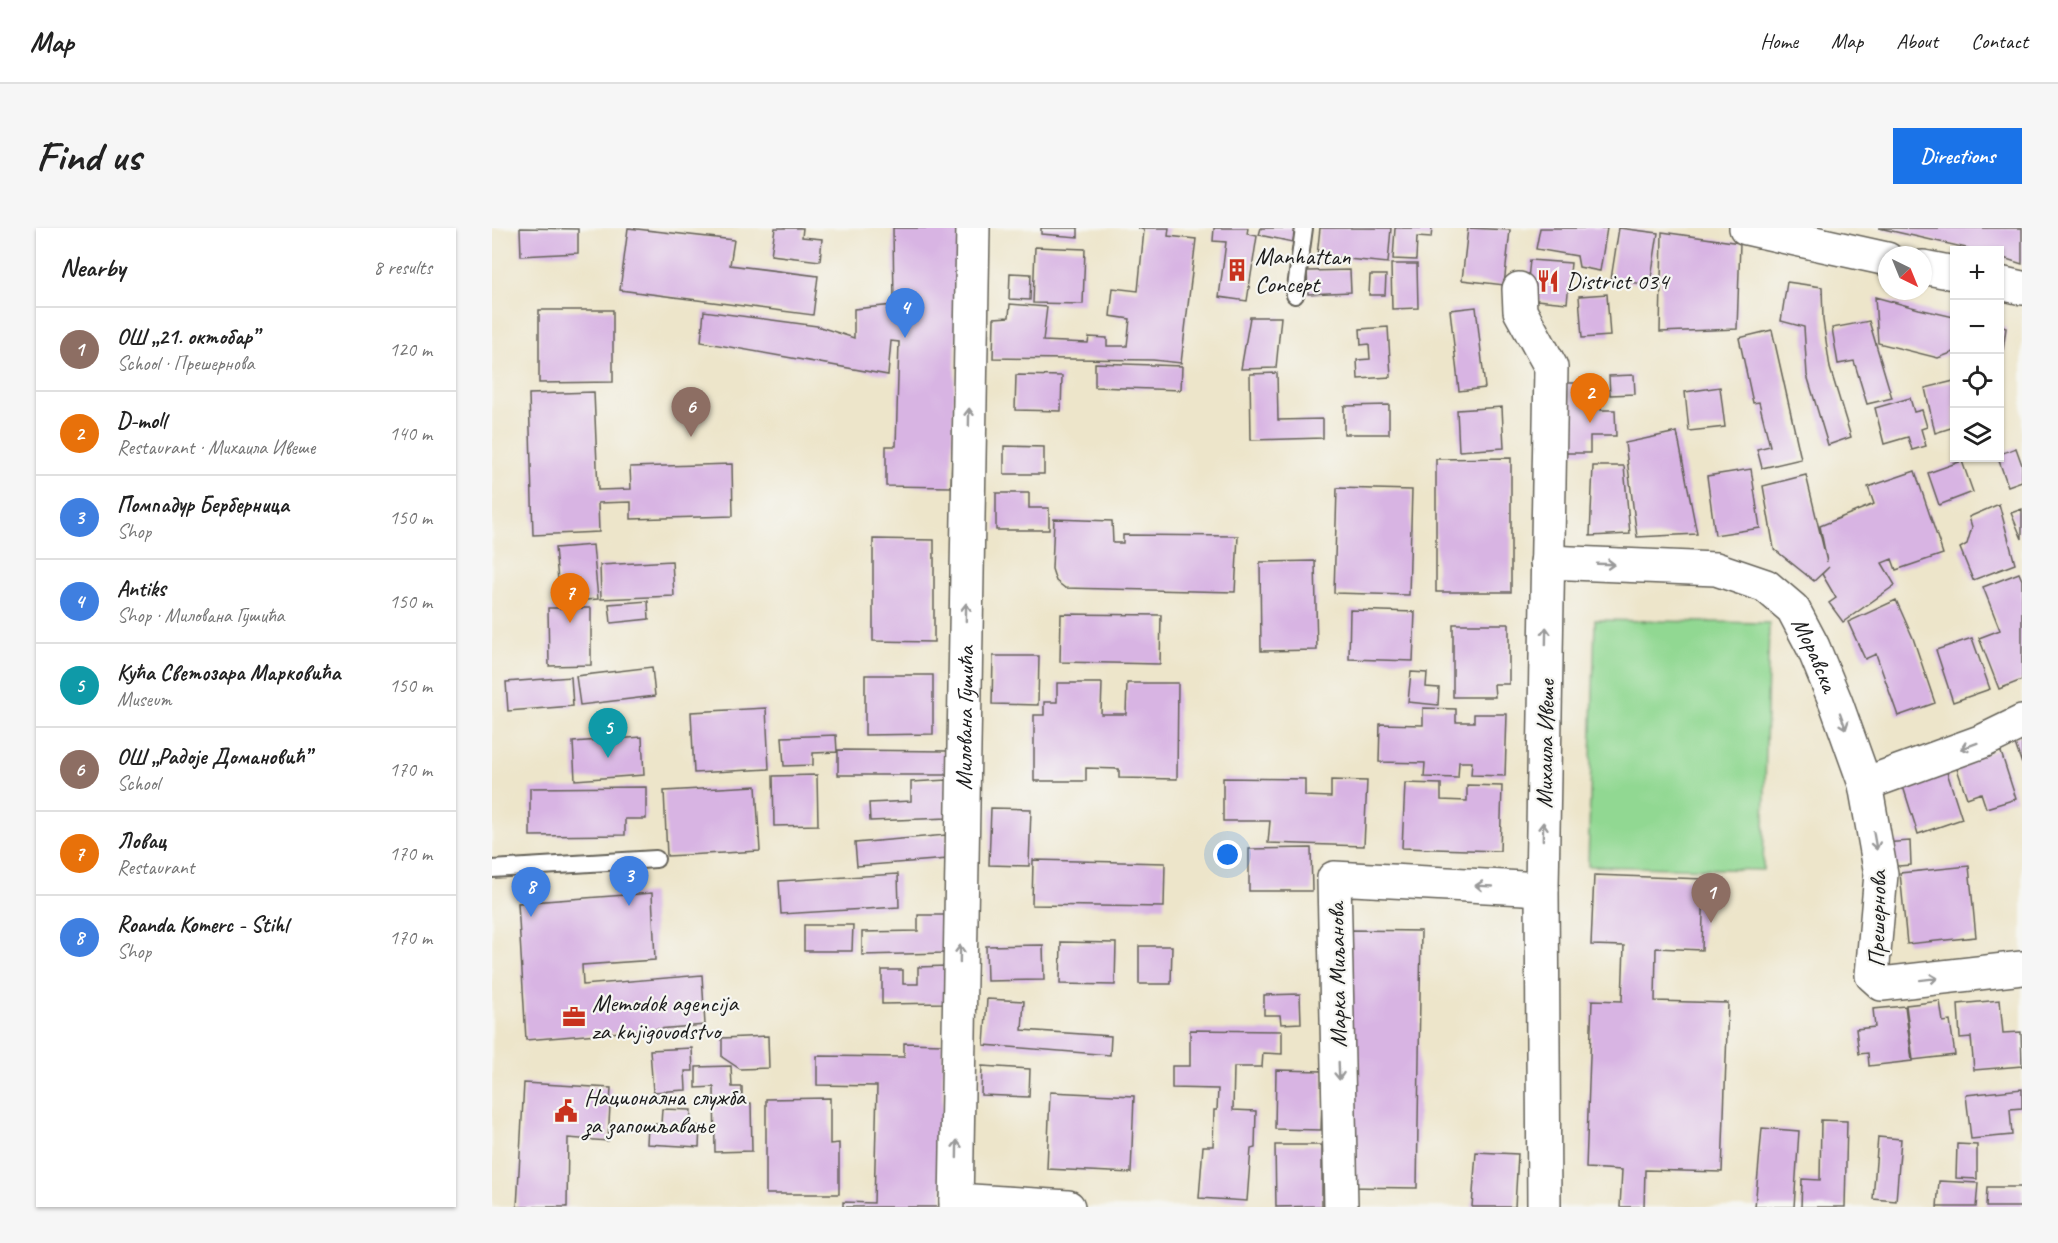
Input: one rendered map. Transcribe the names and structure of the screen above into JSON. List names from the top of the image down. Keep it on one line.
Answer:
{"streets":{"street":["Моравска","Милована Гушића","Михаила Ивеше","Прешернова","Марка Миљанова"]},"crossings":[["Моравска","Михаила Ивеше"],["Моравска","Прешернова"],["Михаила Ивеше","Марка Миљанова"]],"one_way":["Моравска","Милована Гушића","Михаила Ивеше"],"places":{"building":["Manhattan Concept"],"restaurant":["District 034"],"office":["Memodok agencija za knjigovodstvo"],"public building":["Национална служба за запошљавање"]},"north":"bottom right","page":{"header":"Map","nav":["Home","Map","About","Contact"],"buttons":"Directions","title":"Find us","heading":["Nearby","8 results"],"map_buttons":["+","−"],"pins":["4","2","6","7","5","3","8","1"],"list":[{"mark":"1","name":"ОШ „21. октобар”","note":"School · Прешернова","value":"120 m"},{"mark":"2","name":"D-moll","note":"Restaurant · Михаила Ивеше","value":"140 m"},{"mark":"3","name":"Помпадур Берберница","note":"Shop","value":"150 m"},{"mark":"4","name":"Antiks","note":"Shop · Милована Гушића","value":"150 m"},{"mark":"5","name":"Кућа Светозара Марковића","note":"Museum","value":"150 m"},{"mark":"6","name":"ОШ „Радоје Домановић”","note":"School","value":"170 m"},{"mark":"7","name":"Ловац","note":"Restaurant","value":"170 m"},{"mark":"8","name":"Roanda Komerc - Stihl","note":"Shop","value":"170 m"}]}}
